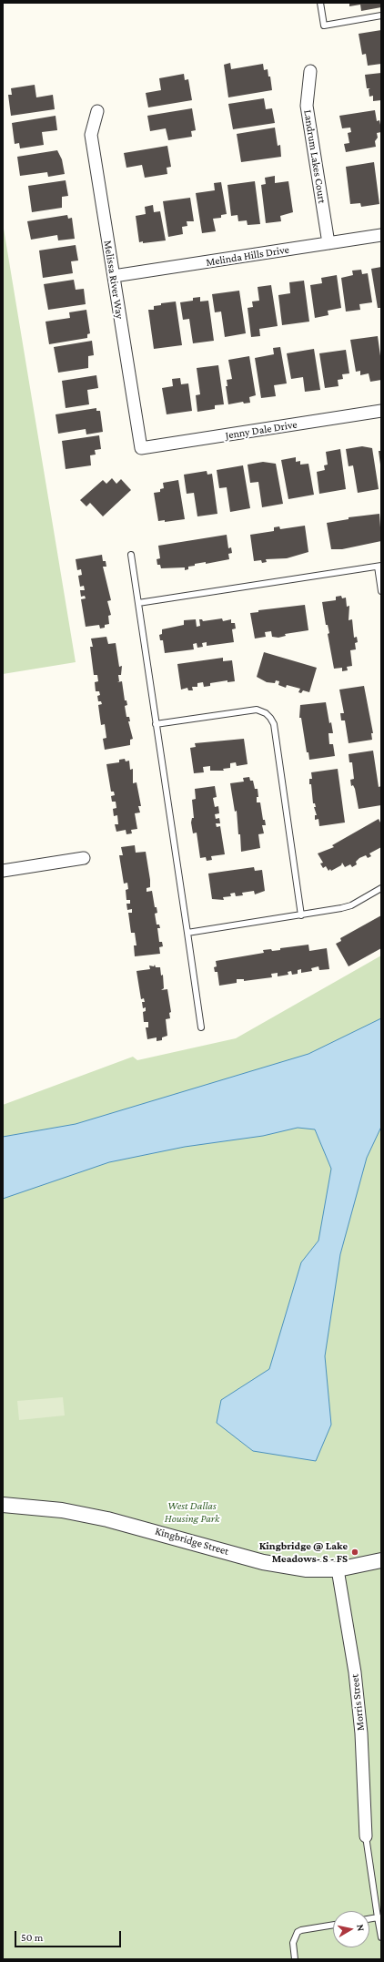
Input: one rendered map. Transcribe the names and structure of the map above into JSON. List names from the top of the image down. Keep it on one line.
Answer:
{"streets":{"street":["Landrum Lakes Court","Melinda Hills Drive","Melissa River Way","Jenny Dale Drive","Kingbridge Street","Morris Street"]},"crossings":[["Landrum Lakes Court","Melinda Hills Drive"],["Melinda Hills Drive","Melissa River Way"],["Melissa River Way","Jenny Dale Drive"],["Kingbridge Street","Morris Street"]],"parks":["West Dallas Housing Park"],"places":["Kingbridge @ Lake Meadows- S - FS"],"scale_bar":"50 m","north":"right"}
